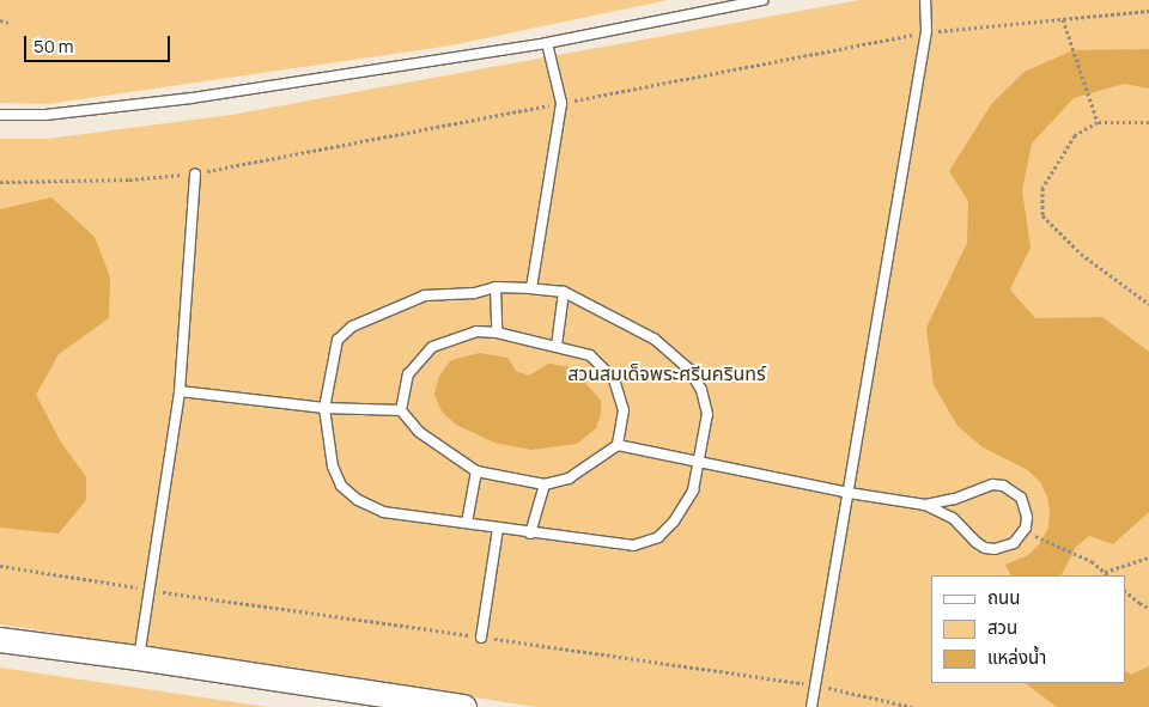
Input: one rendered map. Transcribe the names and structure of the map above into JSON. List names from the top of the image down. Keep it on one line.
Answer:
{"parks":["สวนสมเด็จพระศรีนครินทร์"],"legend":["ถนน","สวน","แหล่งน้ำ"],"scale_bar":"50 m"}
